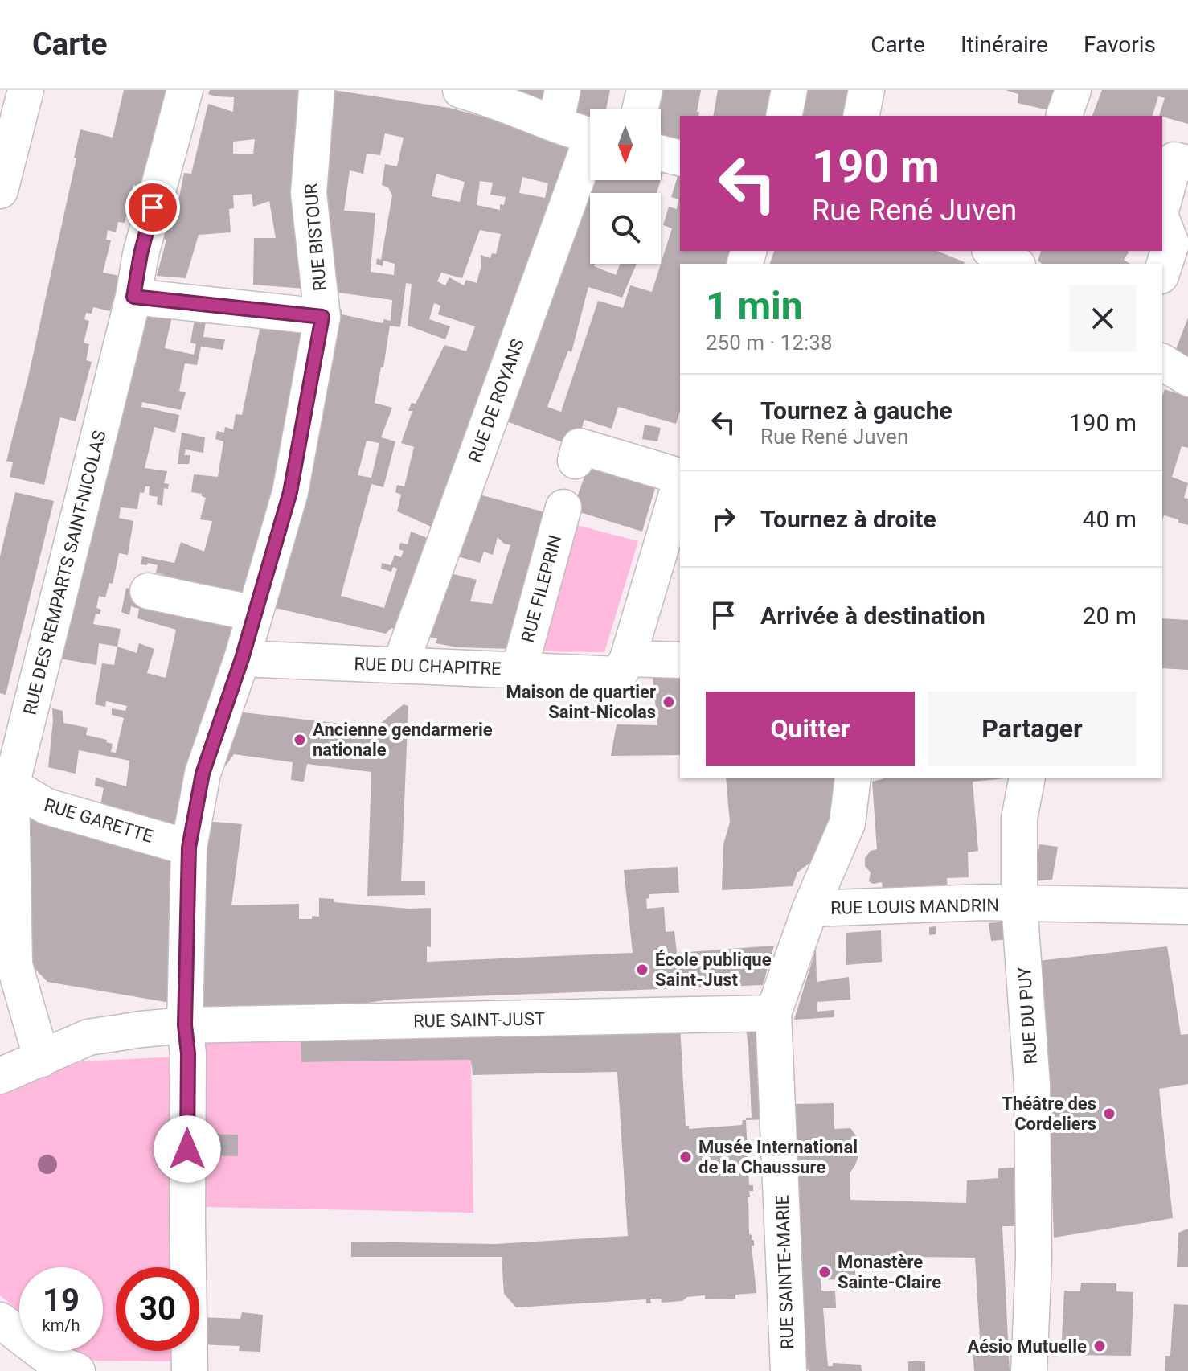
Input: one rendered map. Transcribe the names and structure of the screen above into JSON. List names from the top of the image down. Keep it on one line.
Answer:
{"streets":{"street":["RUE BISTOUR","RUE DE ROYANS","RUE DES REMPARTS SAINT-NICOLAS","RUE FILEPRIN","RUE DU CHAPITRE","RUE GARETTE","RUE LOUIS MANDRIN","RUE DU PUY","RUE SAINT-JUST","RUE SAINTE-MARIE"]},"crossings":[["RUE BISTOUR","RUE DU CHAPITRE"],["RUE BISTOUR","RUE GARETTE"],["RUE BISTOUR","RUE SAINT-JUST"],["RUE DE ROYANS","RUE DU CHAPITRE"],["RUE DES REMPARTS SAINT-NICOLAS","RUE GARETTE"],["RUE DES REMPARTS SAINT-NICOLAS","RUE SAINT-JUST"],["RUE FILEPRIN","RUE DU CHAPITRE"],["RUE LOUIS MANDRIN","RUE DU PUY"],["RUE LOUIS MANDRIN","RUE SAINTE-MARIE"],["RUE SAINT-JUST","RUE SAINTE-MARIE"]],"places":["Maison de quartier Saint-Nicolas","Ancienne gendarmerie nationale","École publique Saint-Just","Théâtre des Cordeliers","Musée International de la Chaussure","Monastère Sainte-Claire","Aésio Mutuelle"],"north":"bottom","page":{"header":"Carte","nav":["Carte","Itinéraire","Favoris"],"turn":["190 m","Rue René Juven"],"heading":["1 min","250 m · 12:38"],"list":[{"name":"Tournez à gauche","note":"Rue René Juven","value":"190 m"},{"name":"Tournez à droite","value":"40 m"},{"name":"Arrivée à destination","value":"20 m"}],"buttons":["Quitter","Partager"],"speed":"19 km/h","limit":"30"}}
